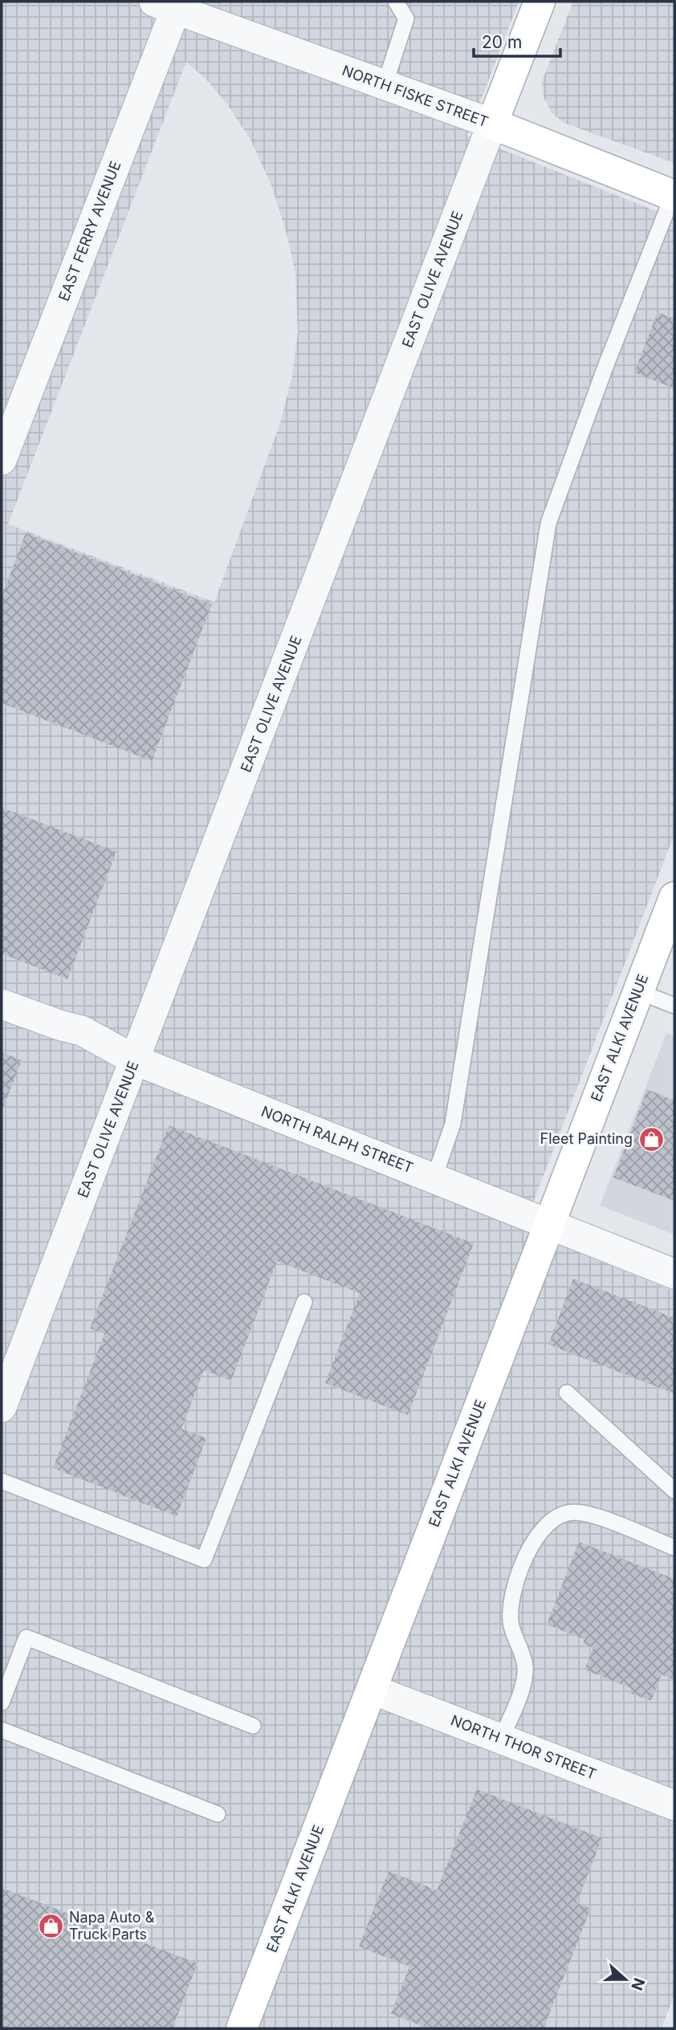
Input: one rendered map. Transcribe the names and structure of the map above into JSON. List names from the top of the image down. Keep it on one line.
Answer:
{"streets":{"street":["NORTH FISKE STREET","EAST FERRY AVENUE","EAST OLIVE AVENUE","EAST ALKI AVENUE","NORTH RALPH STREET","NORTH THOR STREET"]},"crossings":[["NORTH FISKE STREET","EAST FERRY AVENUE"],["NORTH FISKE STREET","EAST OLIVE AVENUE"],["EAST OLIVE AVENUE","NORTH RALPH STREET"],["EAST ALKI AVENUE","NORTH RALPH STREET"],["EAST ALKI AVENUE","NORTH THOR STREET"]],"places":{"shop":["Fleet Painting","Napa Auto & Truck Parts"]},"scale_bar":"20 m","north":"right"}
